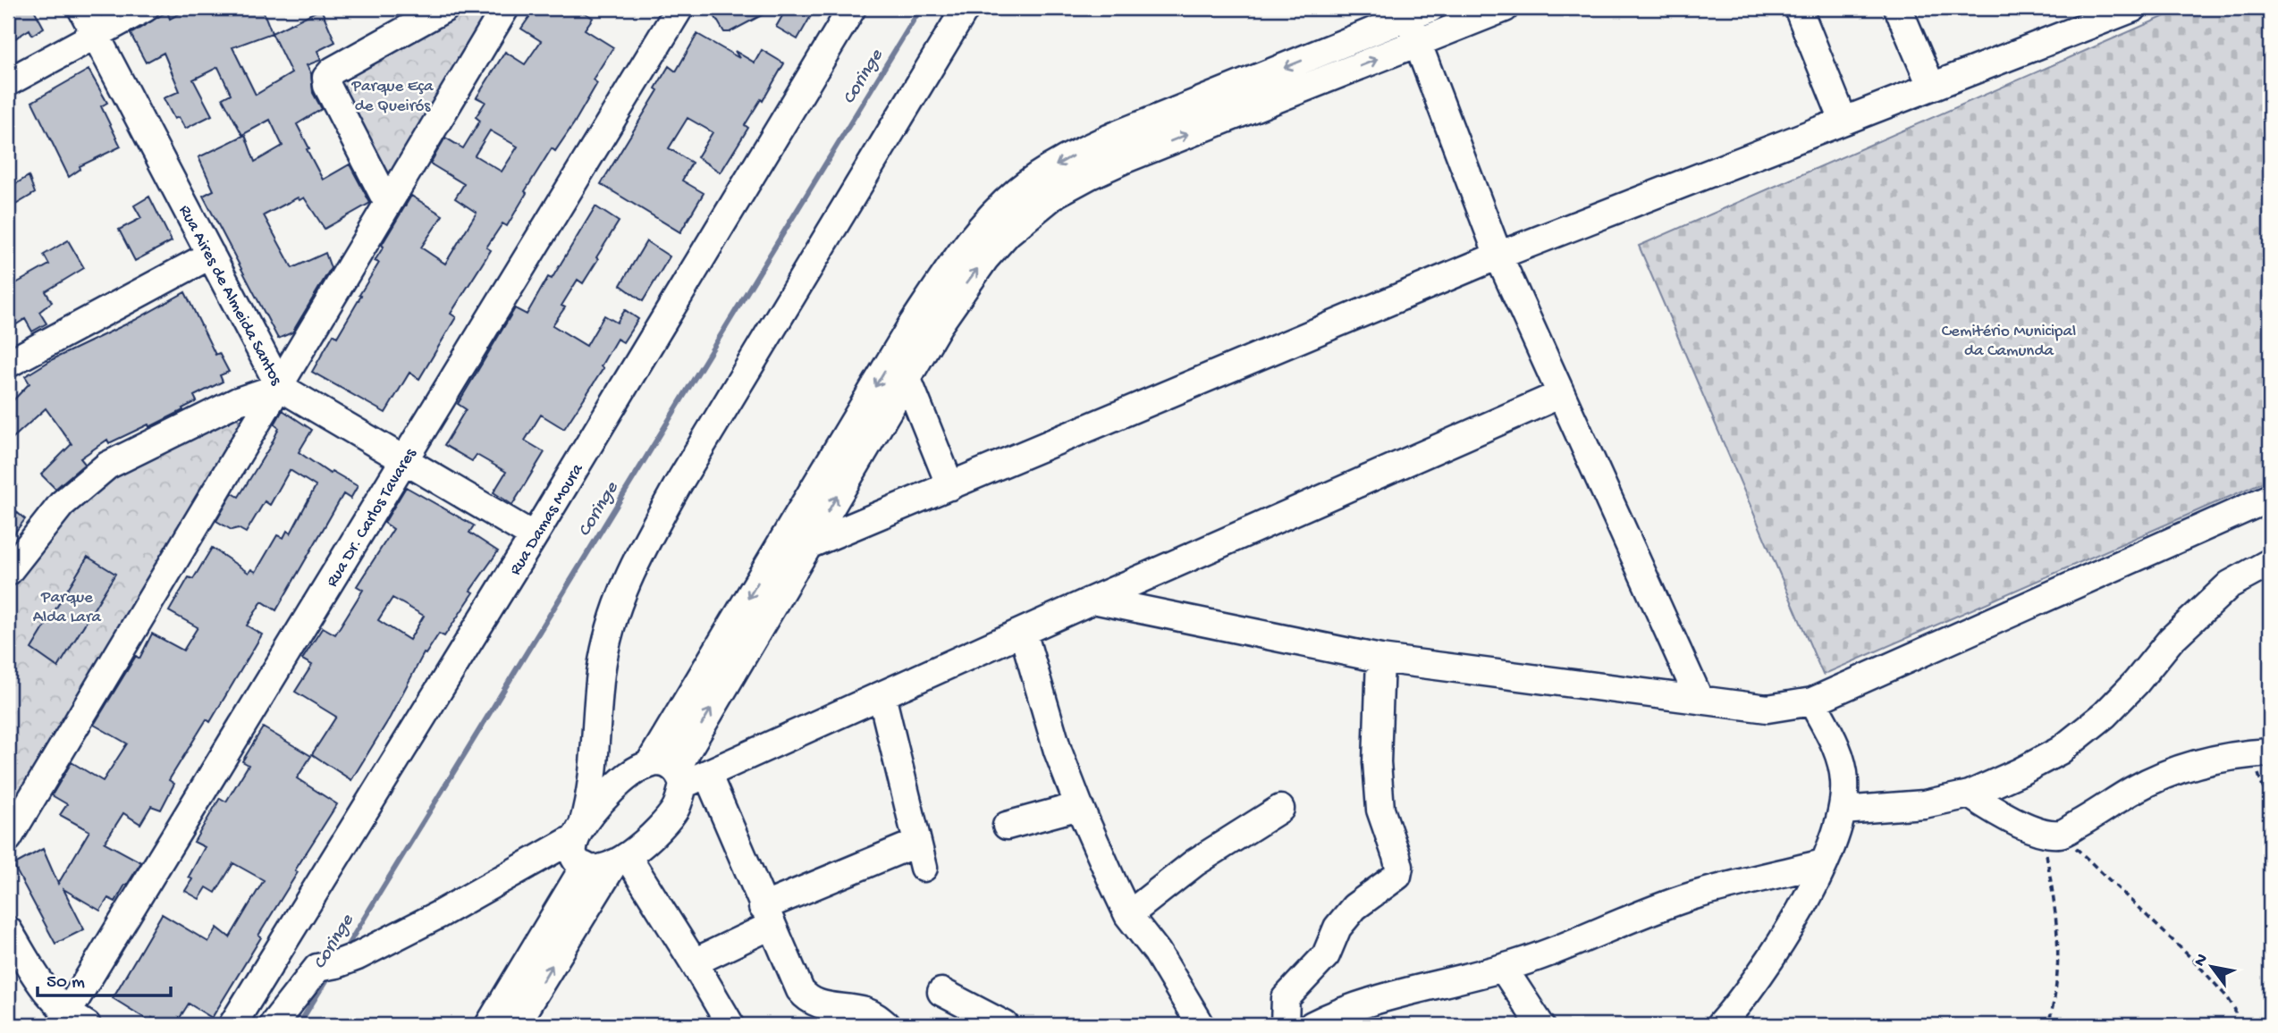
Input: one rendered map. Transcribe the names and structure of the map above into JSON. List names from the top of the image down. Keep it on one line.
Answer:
{"streets":{"street":["Rua Aires de Almeida Santos","Rua Dr. Carlos Tavares","Rua Damas Moura"]},"crossings":[["Rua Aires de Almeida Santos","Rua Dr. Carlos Tavares"],["Rua Aires de Almeida Santos","Rua Damas Moura"]],"water":["Coringe"],"parks":["Parque Eça de Queirós","Cemitério Municipal da Camunda","Parque Alda Lara"],"scale_bar":"50 m","north":"top left"}
